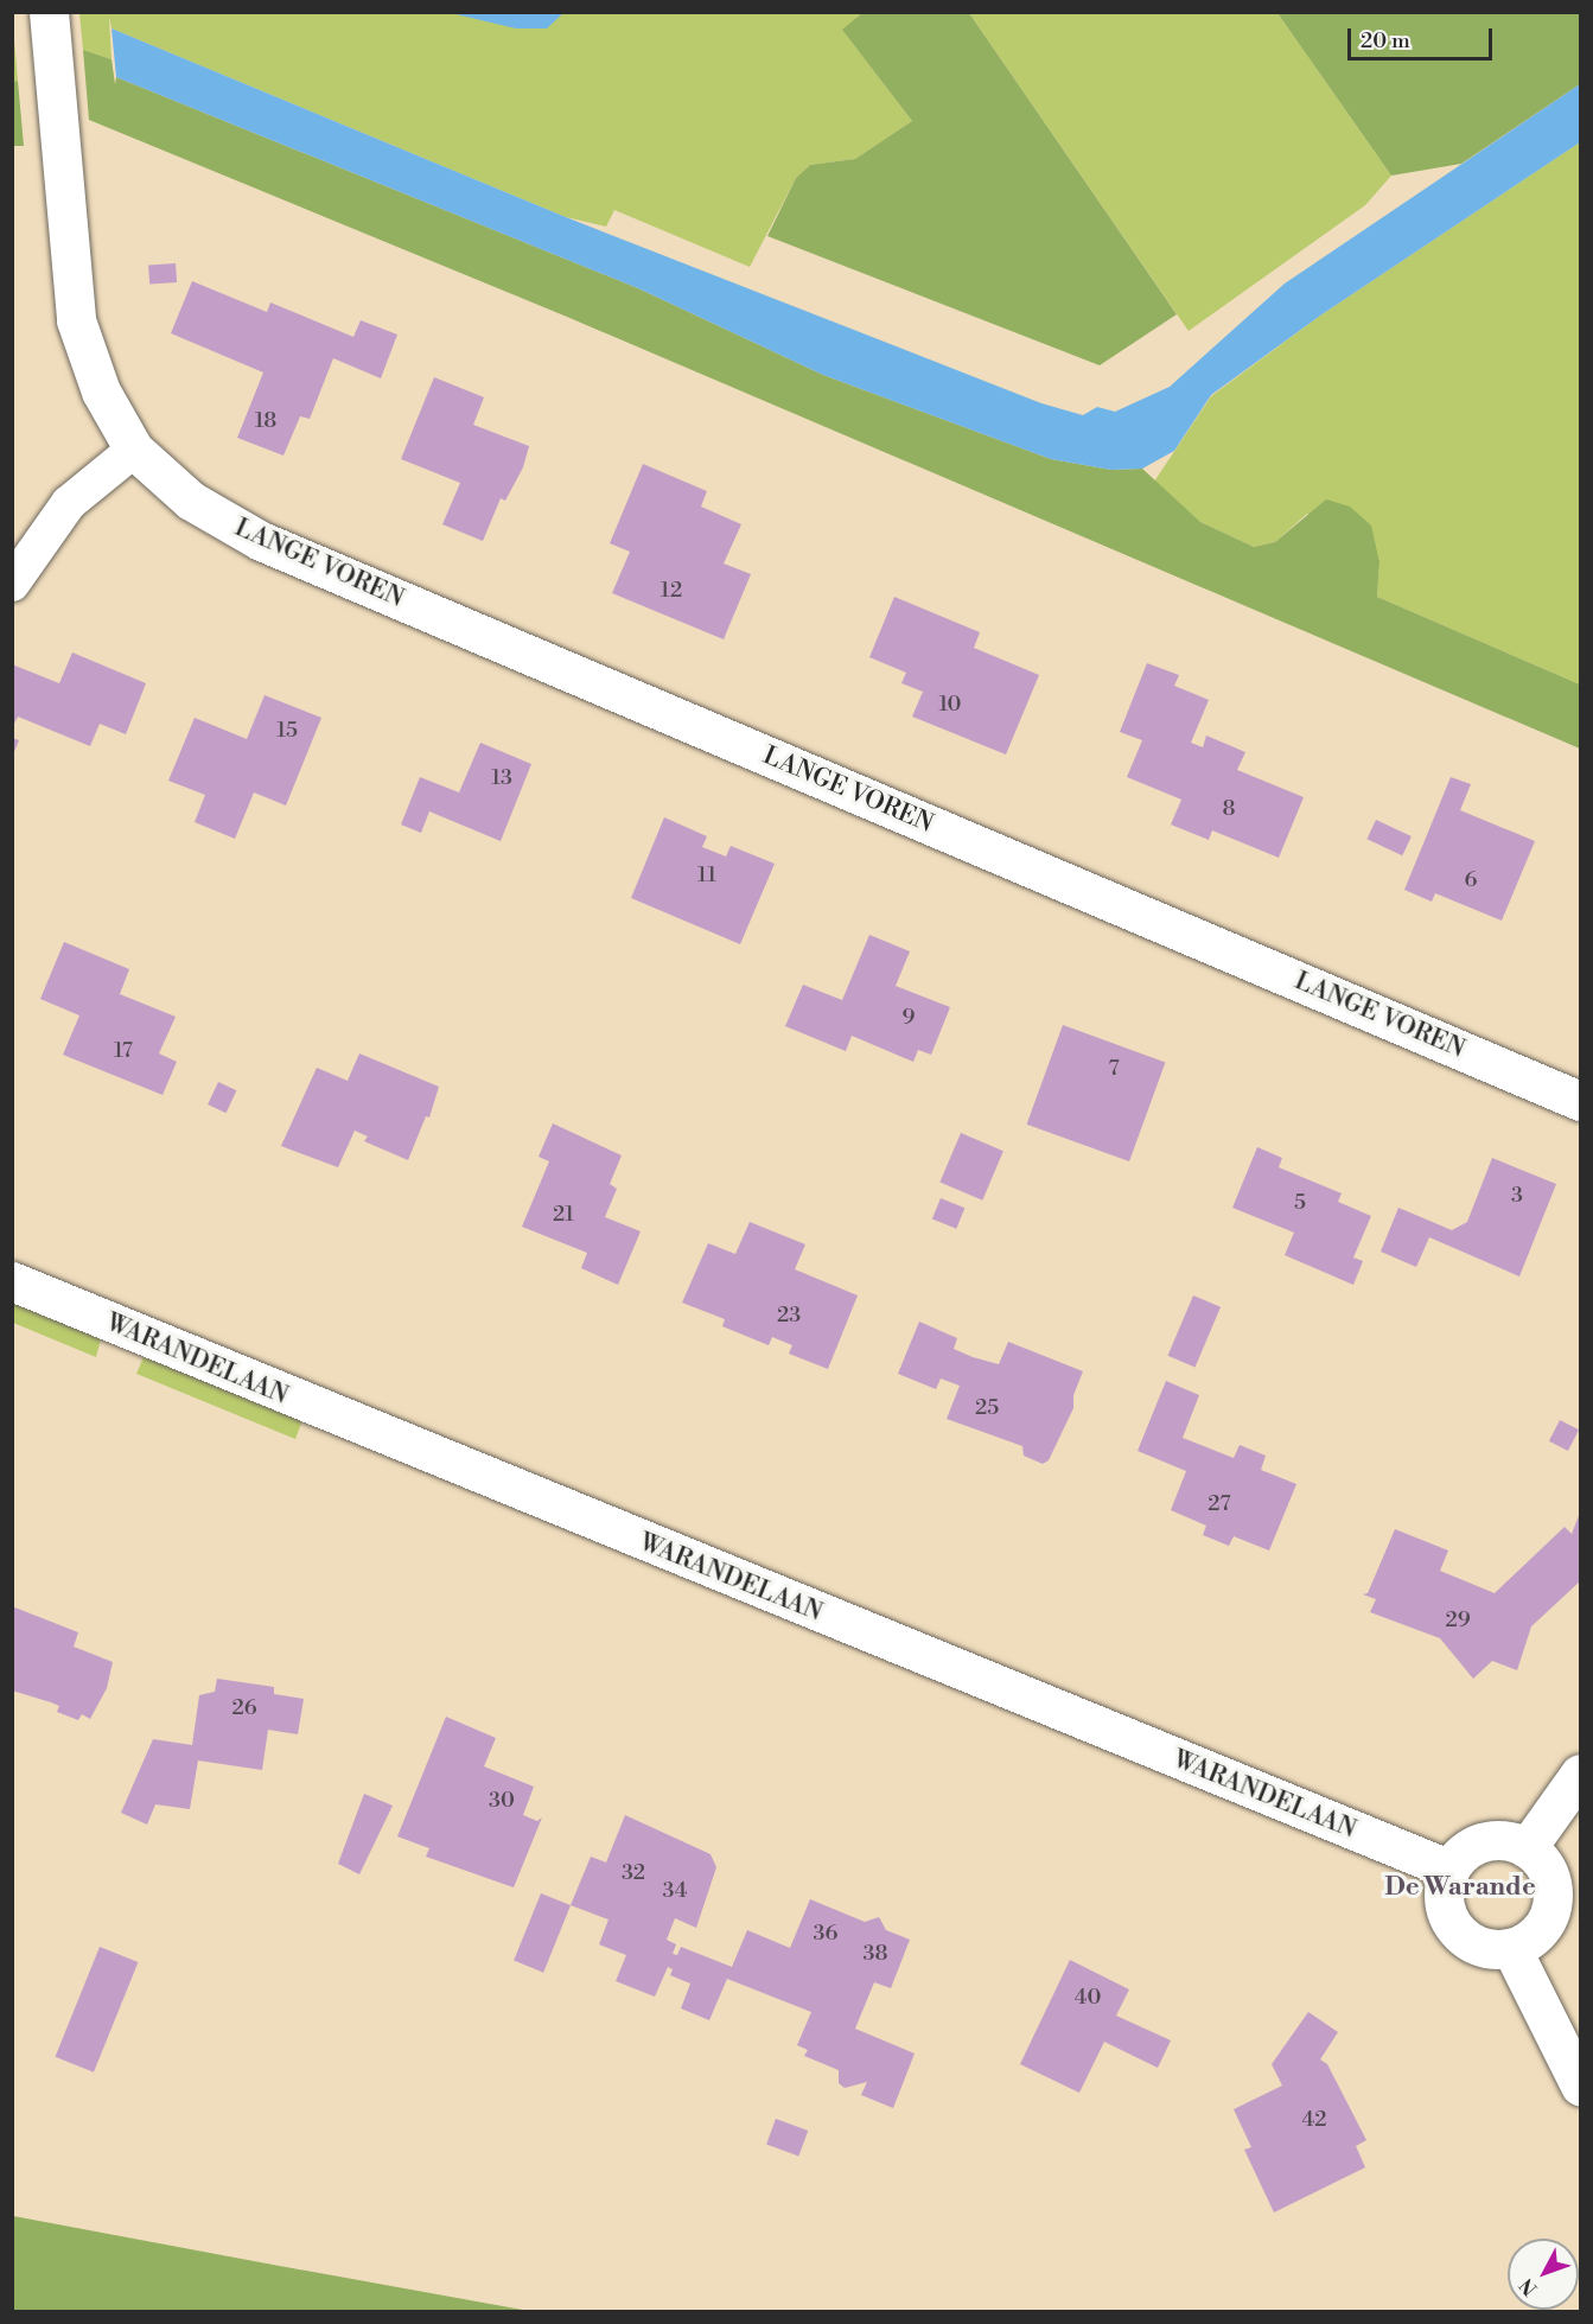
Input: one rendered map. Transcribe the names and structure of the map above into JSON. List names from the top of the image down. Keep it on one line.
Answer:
{"streets":{"street":["LANGE VOREN","WARANDELAAN"]},"districts":["De Warande"],"house_numbers":["18","12","10","15","13","8","11","6","9","17","7","3","5","21","23","25","27","29","26","30","32","34","36","38","40","42"],"scale_bar":"20 m","north":"bottom left"}
